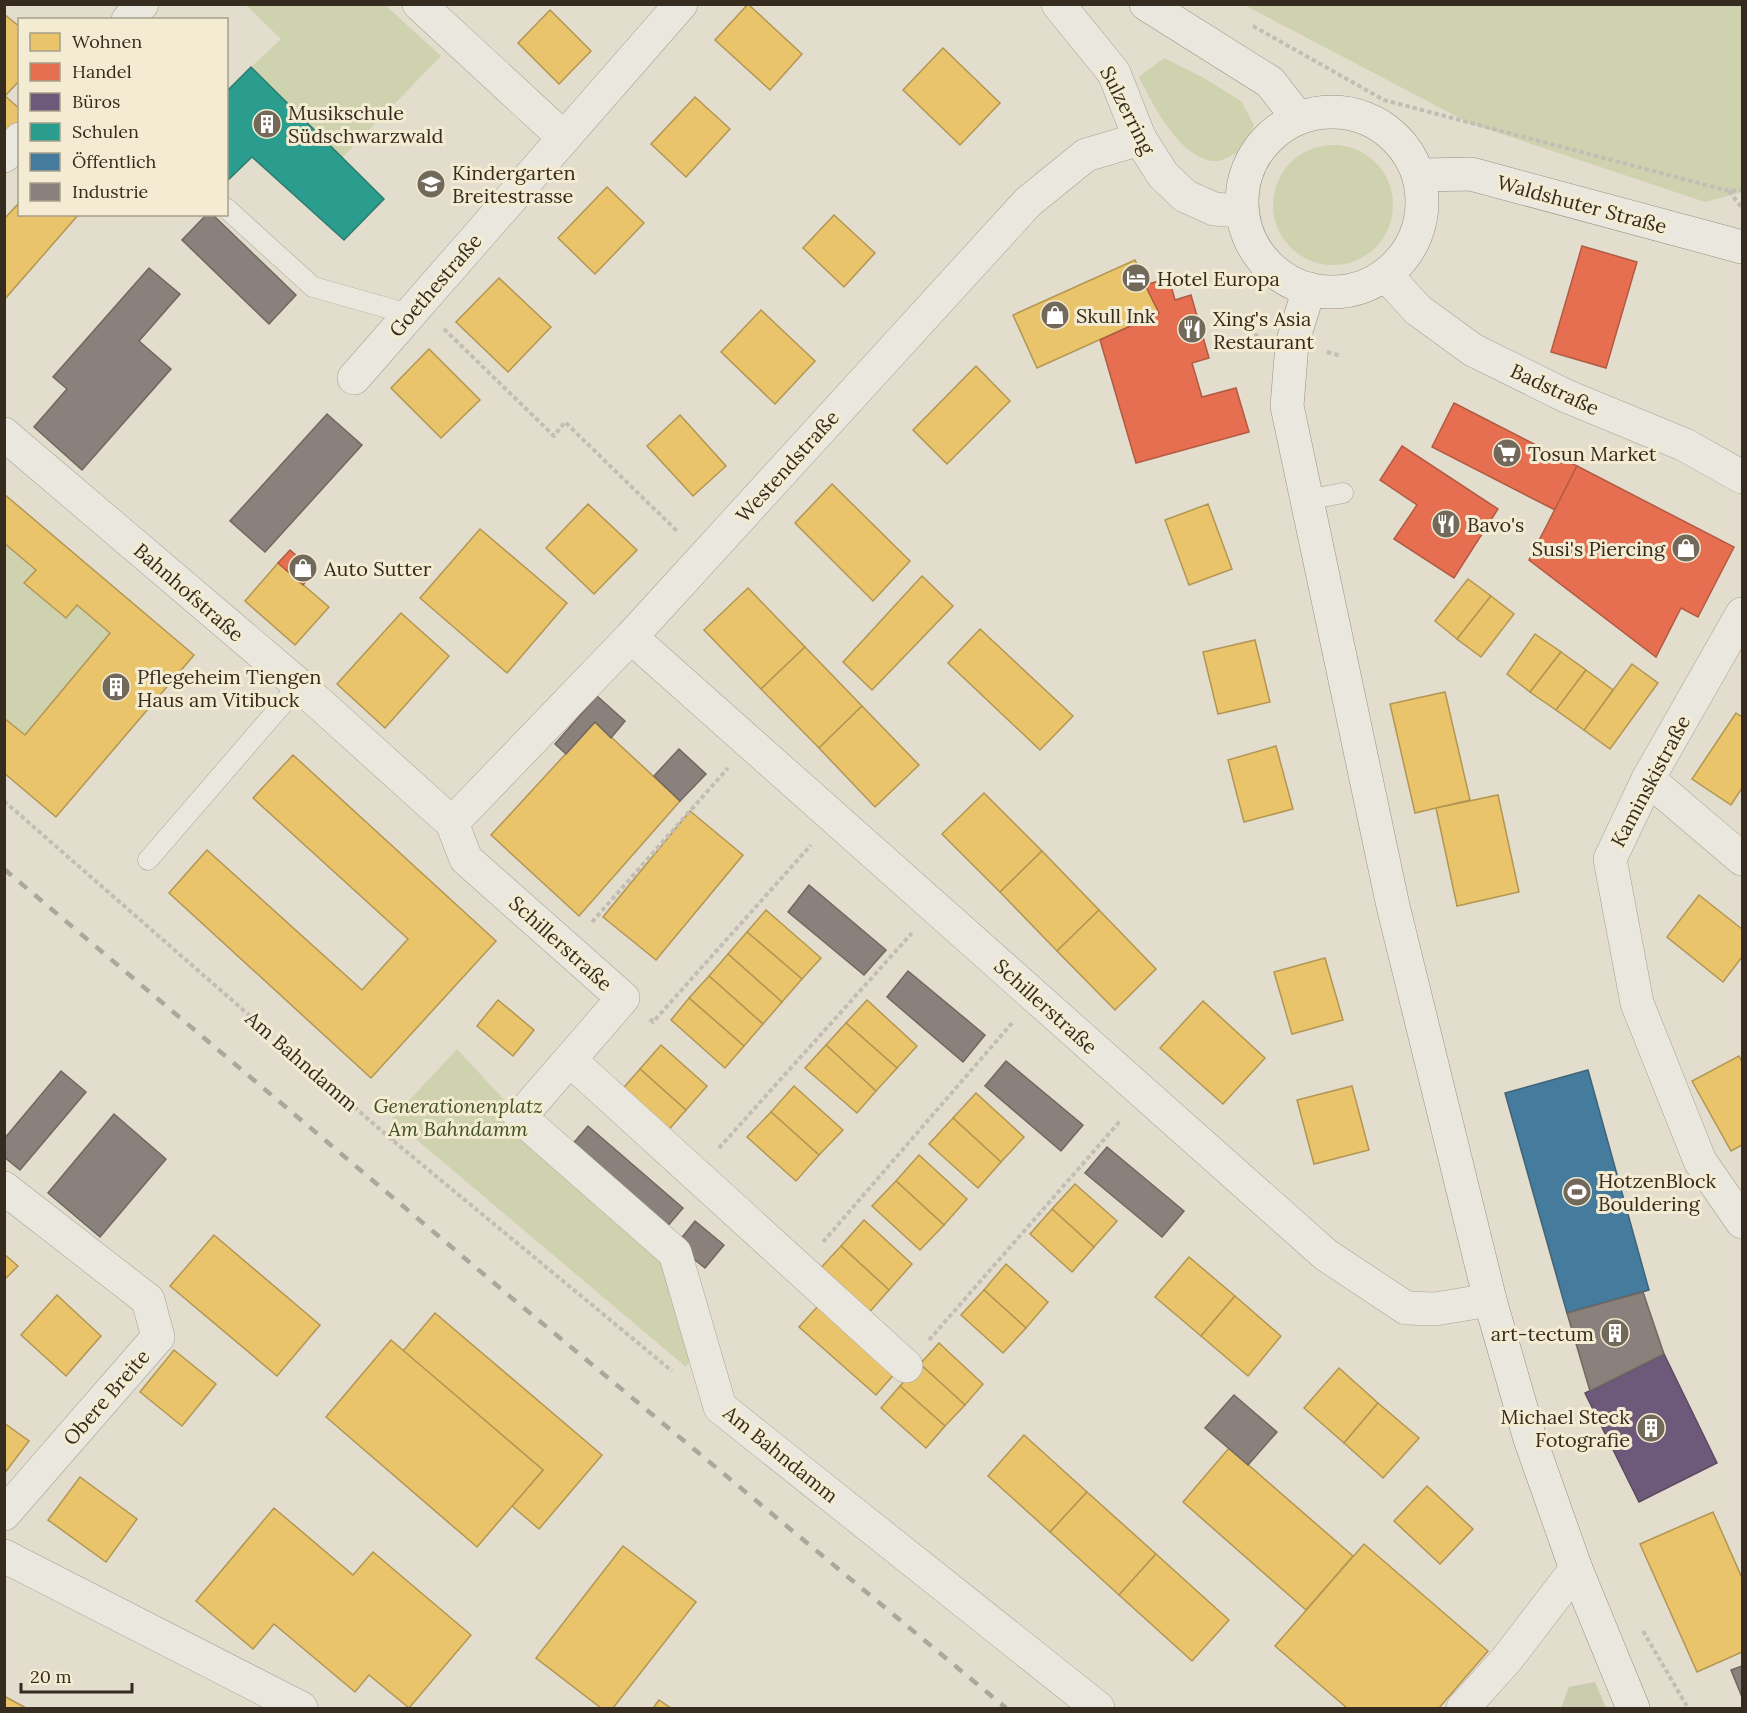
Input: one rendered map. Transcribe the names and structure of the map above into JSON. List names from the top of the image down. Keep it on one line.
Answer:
{"streets":{"street":["Sulzerring","Waldshuter Straße","Goethestraße","Badstraße","Westendstraße","Bahnhofstraße","Kaminskistraße","Schillerstraße","Am Bahndamm","Obere Breite"]},"crossings":[["Sulzerring","Waldshuter Straße"],["Sulzerring","Badstraße"],["Sulzerring","Westendstraße"],["Waldshuter Straße","Badstraße"],["Westendstraße","Bahnhofstraße"],["Westendstraße","Schillerstraße"],["Bahnhofstraße","Schillerstraße"],["Schillerstraße","Am Bahndamm"]],"parks":["Generationenplatz Am Bahndamm"],"places":{"building":["Musikschule Südschwarzwald","Pflegeheim Tiengen Haus am Vitibuck","art-tectum","Michael Steck Fotografie"],"school or university":["Kindergarten Breitestrasse"],"hotel":["Hotel Europa"],"shop":["Skull Ink","Susi's Piercing","Auto Sutter"],"restaurant":["Xing's Asia Restaurant","Bavo's"],"supermarket":["Tosun Market"],"sports":["HotzenBlock Bouldering"]},"legend":["Wohnen","Handel","Büros","Schulen","Öffentlich","Industrie"],"scale_bar":"20 m"}
